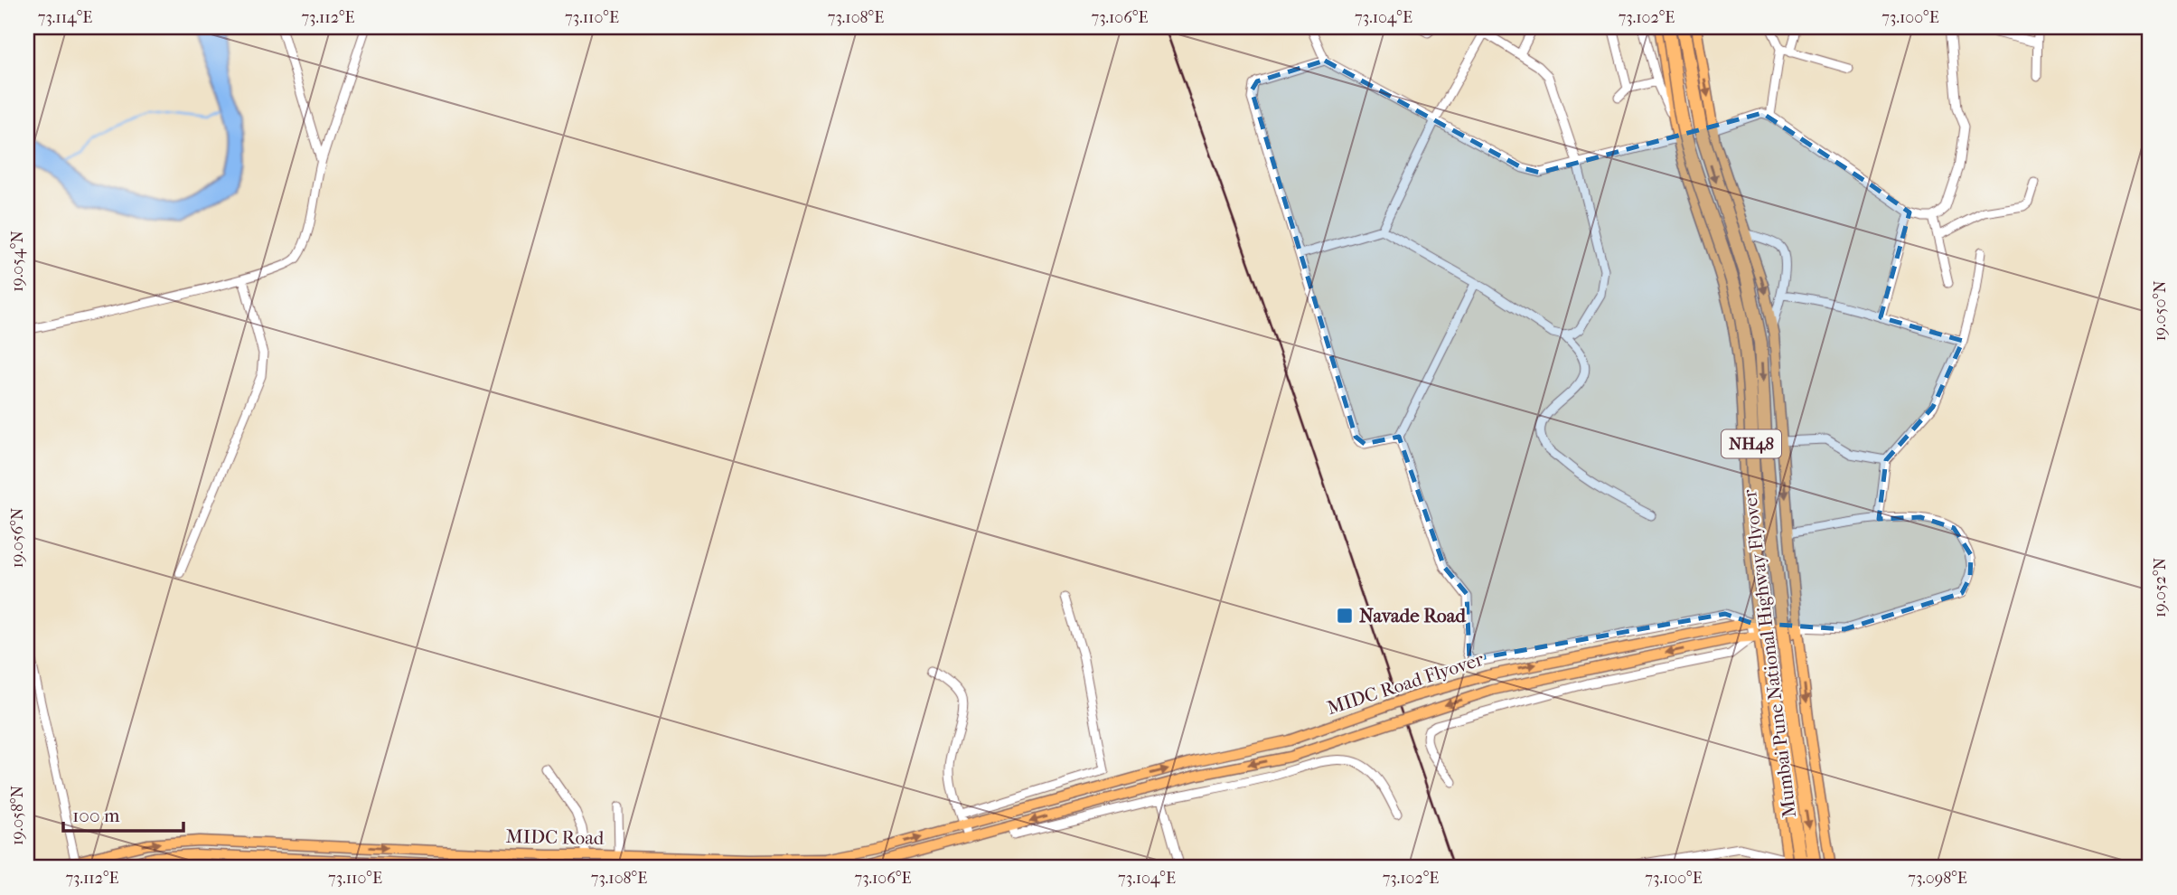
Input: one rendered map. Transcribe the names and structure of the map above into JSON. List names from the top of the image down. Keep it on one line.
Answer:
{"streets":{"highway":["NH48","Mumbai Pune National Highway Flyover"],"main road":["MIDC Road Flyover","MIDC Road"]},"crossings":[["MIDC Road Flyover","MIDC Road"]],"places":{"transit":["Navade Road"]},"scale_bar":"100 m","coordinates":["73.114°E","73.112°E","73.110°E","73.108°E","73.106°E","73.104°E","73.102°E","73.100°E","19.054°N","19.050°N","19.056°N","19.052°N","19.058°N","73.098°E"]}
